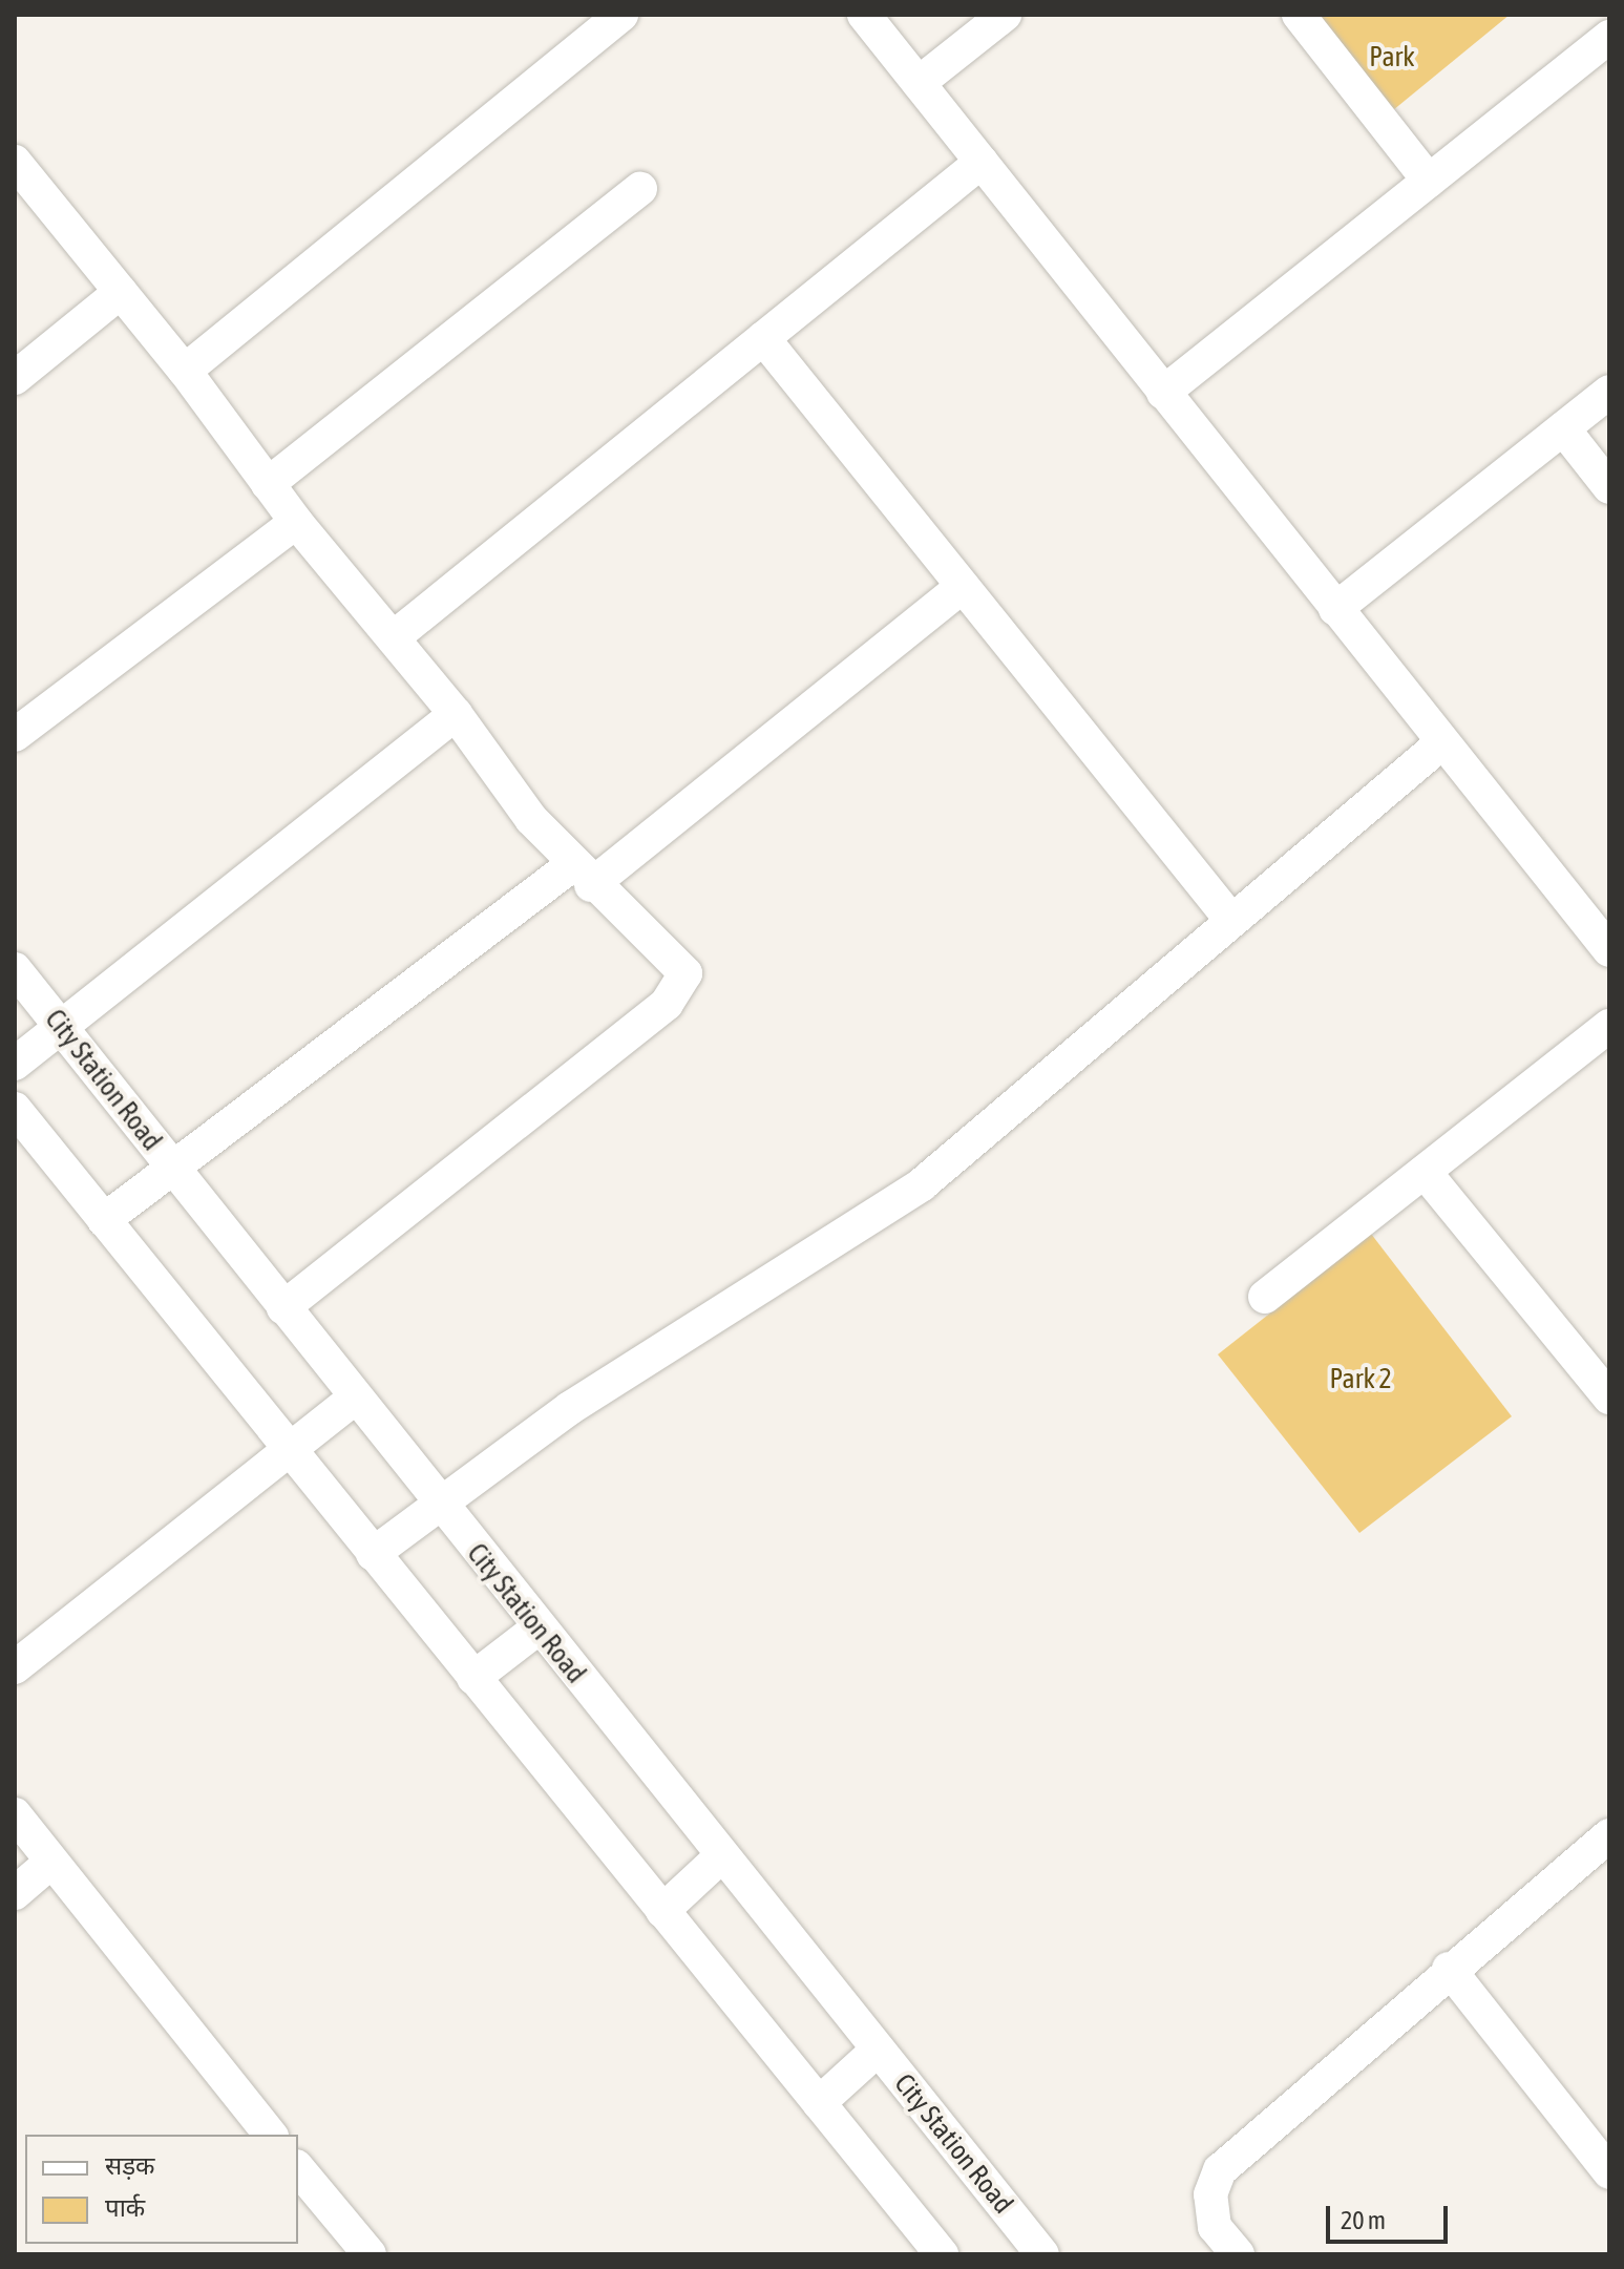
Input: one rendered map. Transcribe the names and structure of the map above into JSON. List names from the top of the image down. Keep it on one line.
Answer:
{"streets":{"street":["City Station Road"]},"parks":["Park","Park 2"],"legend":["सड़क","पार्क"],"scale_bar":"20 m"}
